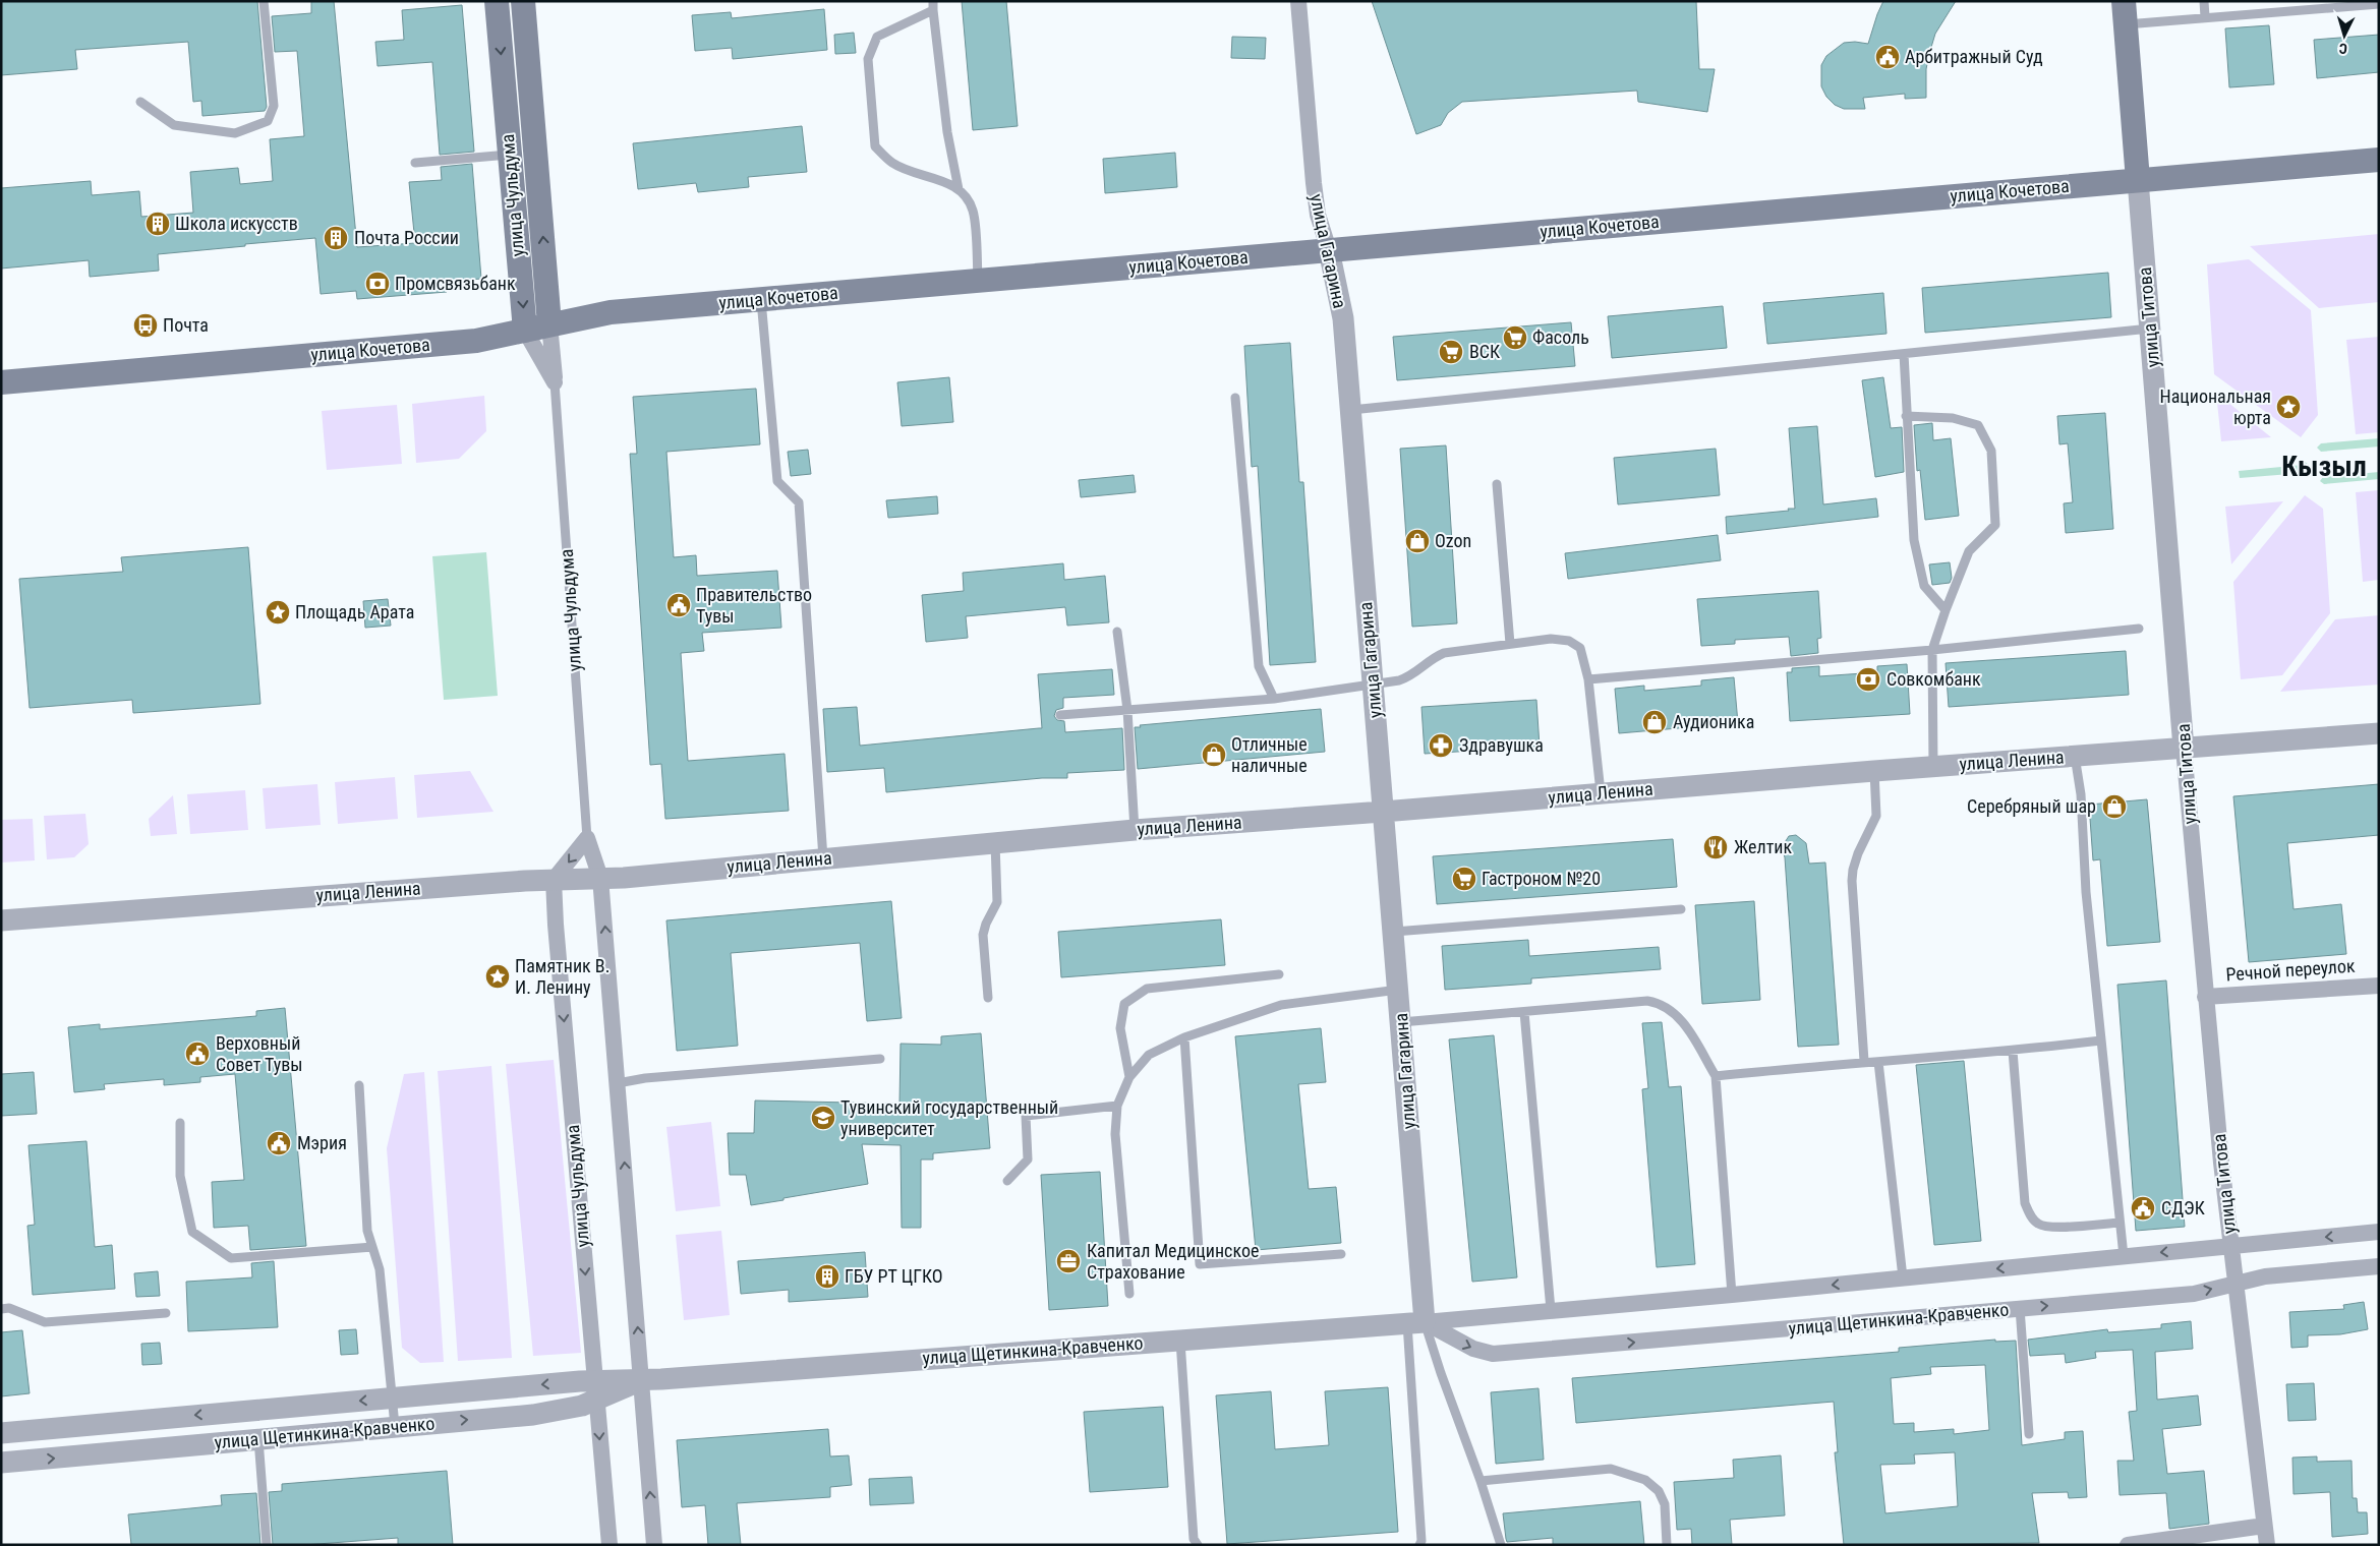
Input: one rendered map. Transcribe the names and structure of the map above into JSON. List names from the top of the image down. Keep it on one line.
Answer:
{"streets":{"main road":["улица Кочетова","улица Чульдума","улица Титова"],"street":["улица Гагарина","улица Ленина","Речной переулок","улица Щетинкина-Кравченко"]},"crossings":[["улица Кочетова","улица Чульдума"],["улица Кочетова","улица Гагарина"],["улица Кочетова","улица Титова"],["улица Чульдума","улица Ленина"],["улица Чульдума","улица Щетинкина-Кравченко"],["улица Гагарина","улица Ленина"],["улица Гагарина","улица Щетинкина-Кравченко"],["улица Титова","улица Ленина"],["улица Титова","Речной переулок"],["улица Титова","улица Щетинкина-Кравченко"]],"districts":["Кызыл"],"places":{"public building":["Арбитражный Суд","Правительство Тувы","Верховный Совет Тувы","Мэрия","СДЭК"],"building":["Школа искусств","Почта России","ГБУ РТ ЦГКО"],"bank":["Промсвязьбанк","Совкомбанк"],"bus stop":["Почта"],"supermarket":["Фасоль","ВСК","Гастроном №20"],"place":["Национальная юрта","Площадь Арата","Памятник В. И. Ленину"],"shop":["Ozon","Аудионика","Отличные наличные","Серебряный шар"],"pharmacy":["Здравушка"],"restaurant":["Желтик"],"school or university":["Тувинский государственный университет"],"office":["Капитал Медицинское Страхование"]},"north":"bottom"}
